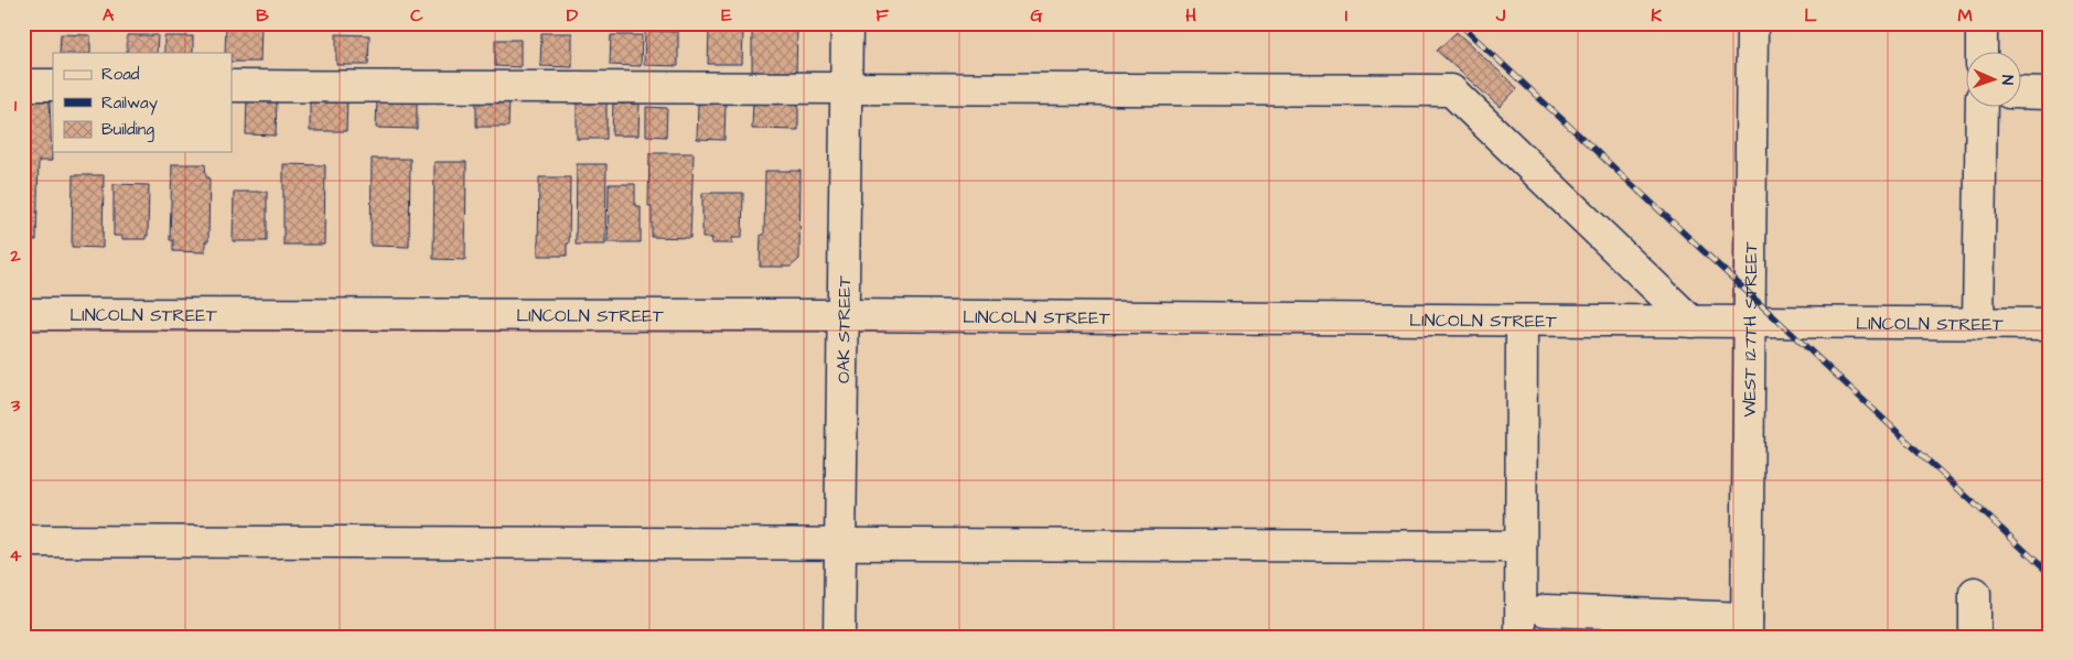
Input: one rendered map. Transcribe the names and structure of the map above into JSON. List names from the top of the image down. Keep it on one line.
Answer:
{"streets":{"street":["LINCOLN STREET","OAK STREET","WEST 127TH STREET"]},"crossings":[["LINCOLN STREET","OAK STREET"],["LINCOLN STREET","WEST 127TH STREET"]],"legend":["Road","Railway","Building"],"north":"right","grid":{"columns":["A","B","C","D","E","F","G","H","I","J","K","L","M"],"rows":["1","2","3","4"]}}
